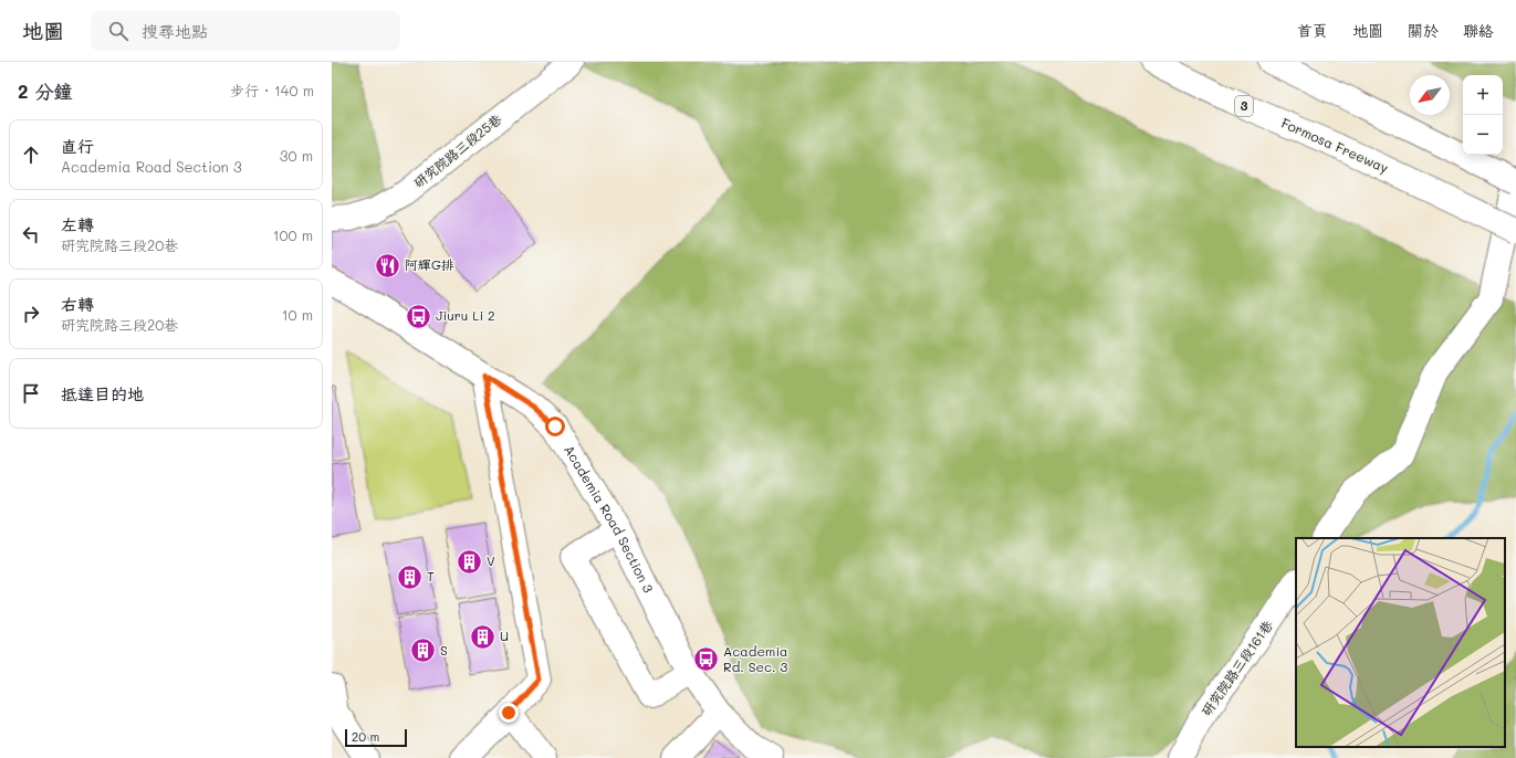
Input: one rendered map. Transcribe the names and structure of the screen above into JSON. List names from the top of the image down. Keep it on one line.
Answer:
{"streets":{"main road":["3","Formosa Freeway","研究院路三段25巷","Academia Road Section 3","研究院路三段161巷"]},"places":{"restaurant":["阿輝G排"],"bus stop":["Jiuru Li 2","Academia Rd. Sec. 3"],"building":["V","T","U","S"]},"scale_bar":"20 m","north":"bottom left","page":{"header":"地圖","search":"搜尋地點","nav":["首頁","地圖","關於","聯絡"],"heading":["2 分鐘","步行 · 140 m"],"map_buttons":["+","−"],"list":[["直行","Academia Road Section 3","30 m"],["左轉","研究院路三段20巷","100 m"],["右轉","研究院路三段20巷","10 m"],"抵達目的地"],"scale":"20 m"}}
